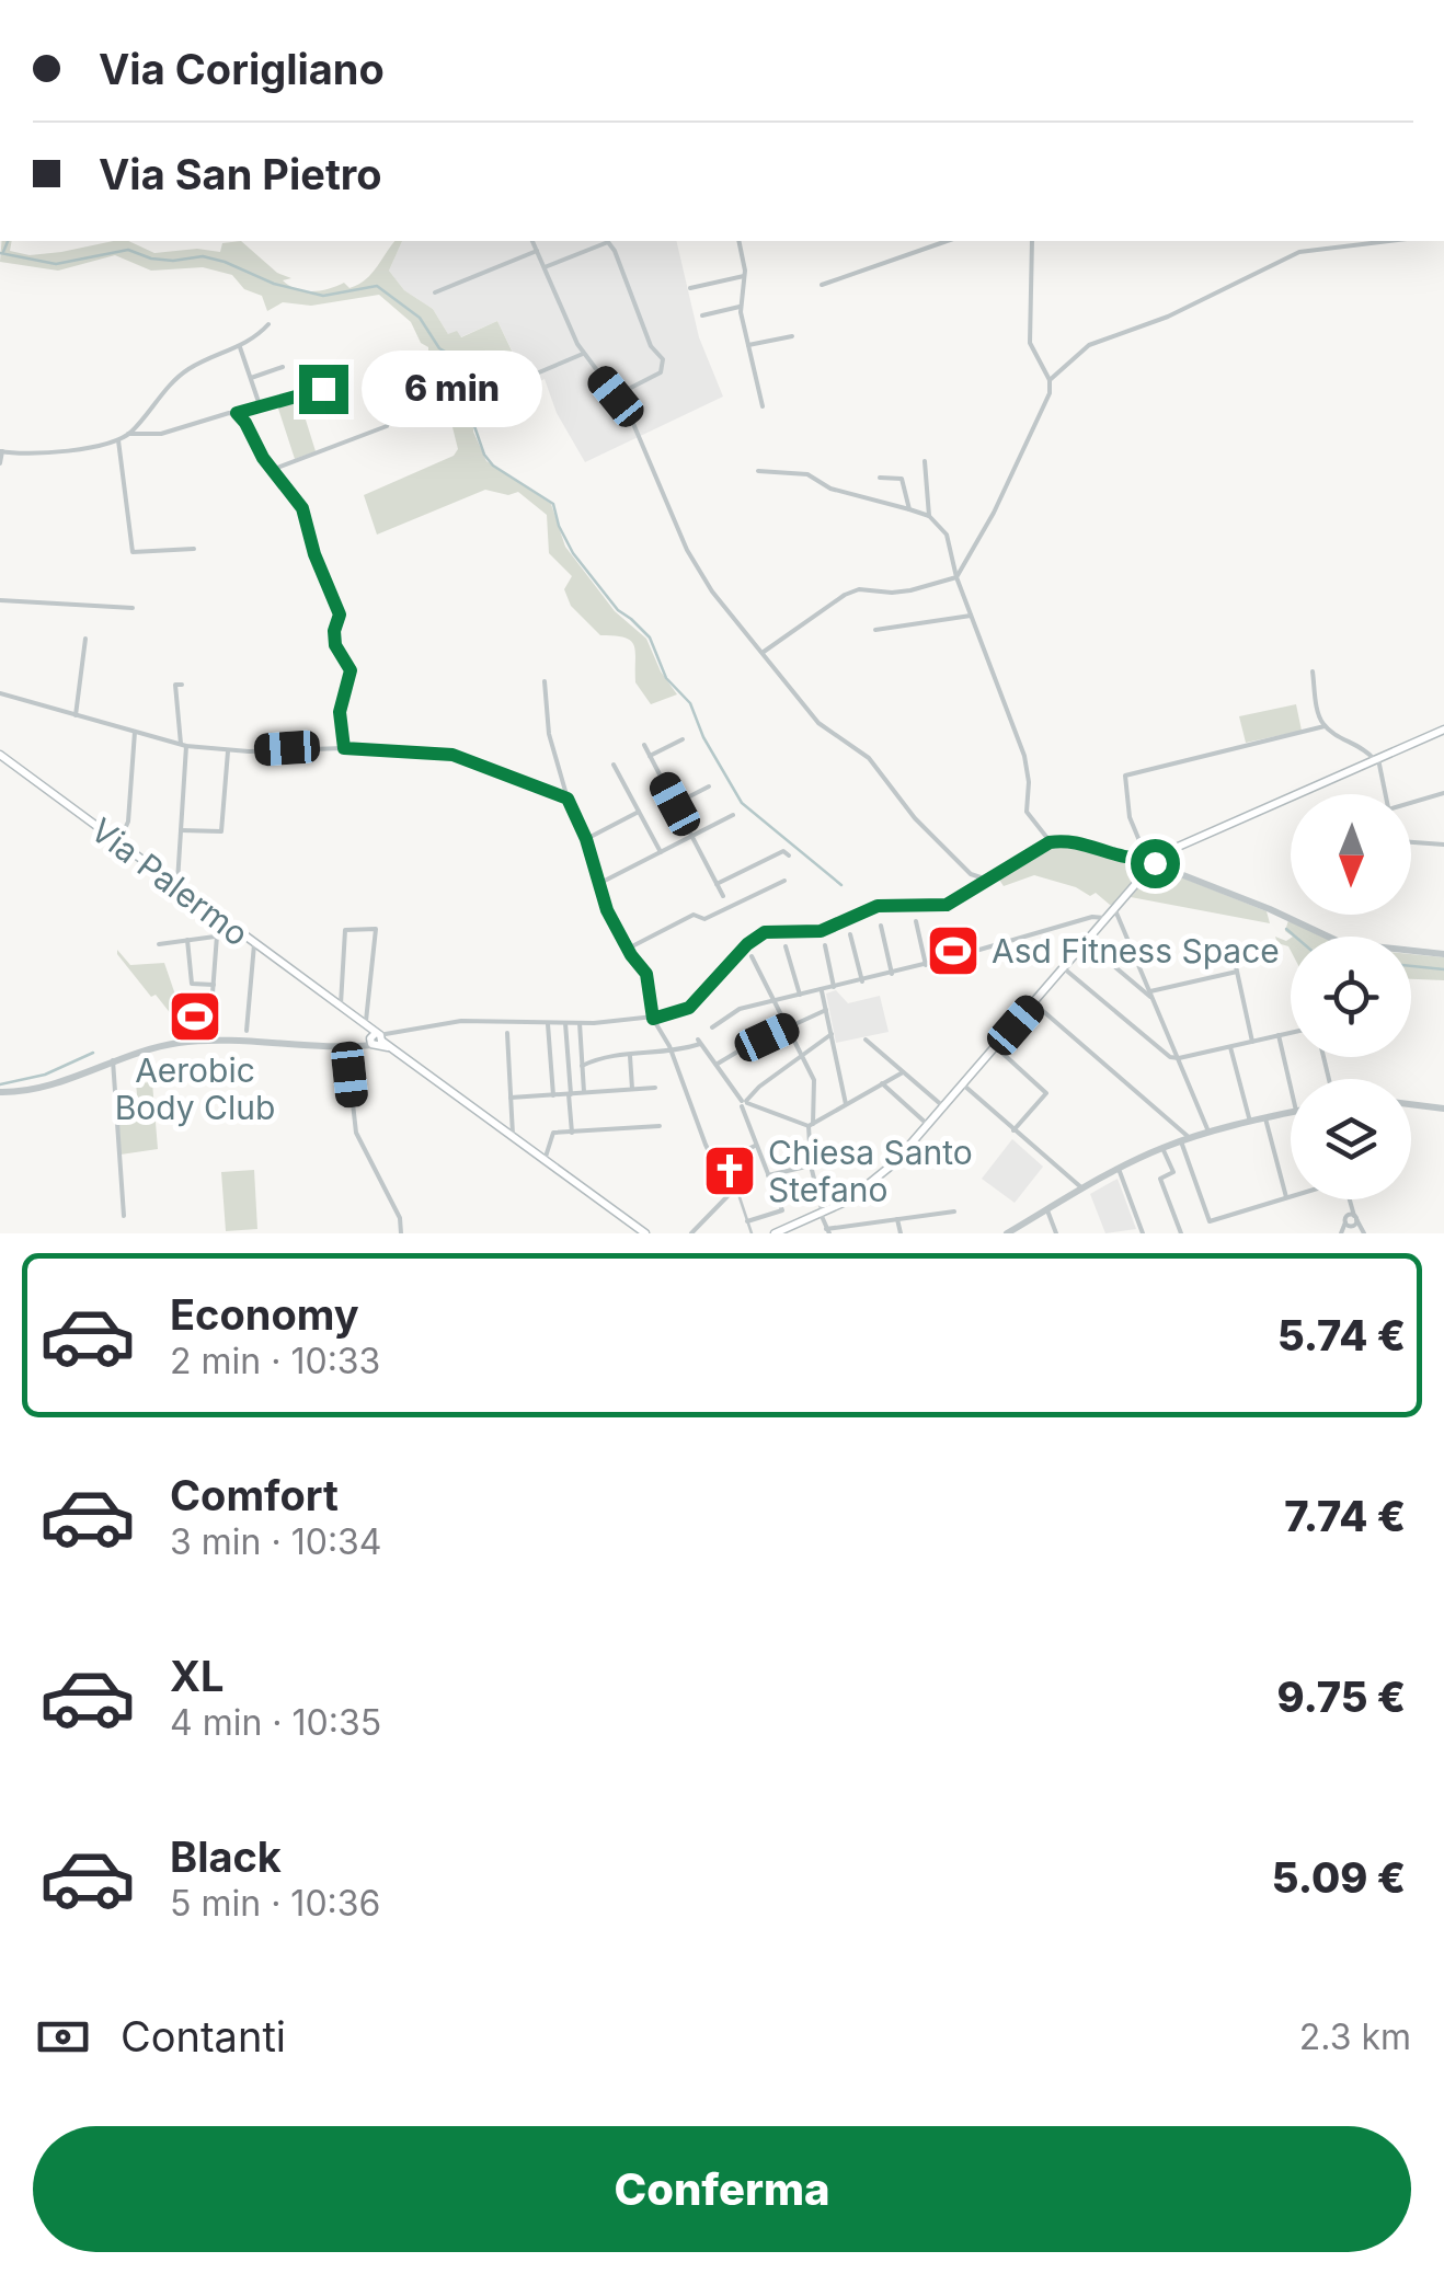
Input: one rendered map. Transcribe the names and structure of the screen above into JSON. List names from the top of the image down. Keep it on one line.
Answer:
{"streets":{"main road":["Via Palermo"]},"places":{"sports":["Asd Fitness Space","Aerobic Body Club"],"church":["Chiesa Santo Stefano"]},"north":"bottom","page":{"banner":["Via Corigliano","Via San Pietro"],"bubble":"6 min","list":[{"name":"Economy","note":"2 min · 10:33","value":"5.74 €"},{"name":"Comfort","note":"3 min · 10:34","value":"7.74 €"},{"name":"XL","note":"4 min · 10:35","value":"9.75 €"},{"name":"Black","note":"5 min · 10:36","value":"5.09 €"}],"pay":["Contanti","2.3 km"],"buttons":"Conferma"}}
